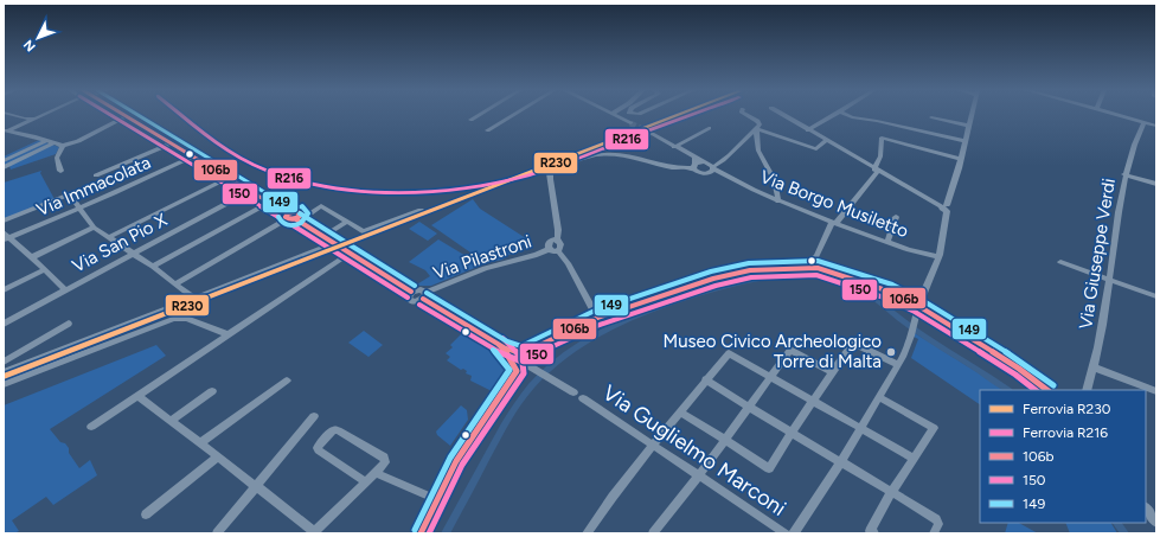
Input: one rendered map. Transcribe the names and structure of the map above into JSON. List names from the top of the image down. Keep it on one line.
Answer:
{"streets":{"street":["Via Immacolata","Via Borgo Musiletto","Via San Pio X","Via Giuseppe Verdi","Via Pilastroni","Via Guglielmo Marconi"]},"places":["Museo Civico Archeologico Torre di Malta"],"lines":["rail line R230","rail line R216","transit line 106b","transit line 150","transit line 149"],"legend":["Ferrovia R230","Ferrovia R216","106b","150","149"],"north":"bottom left"}
